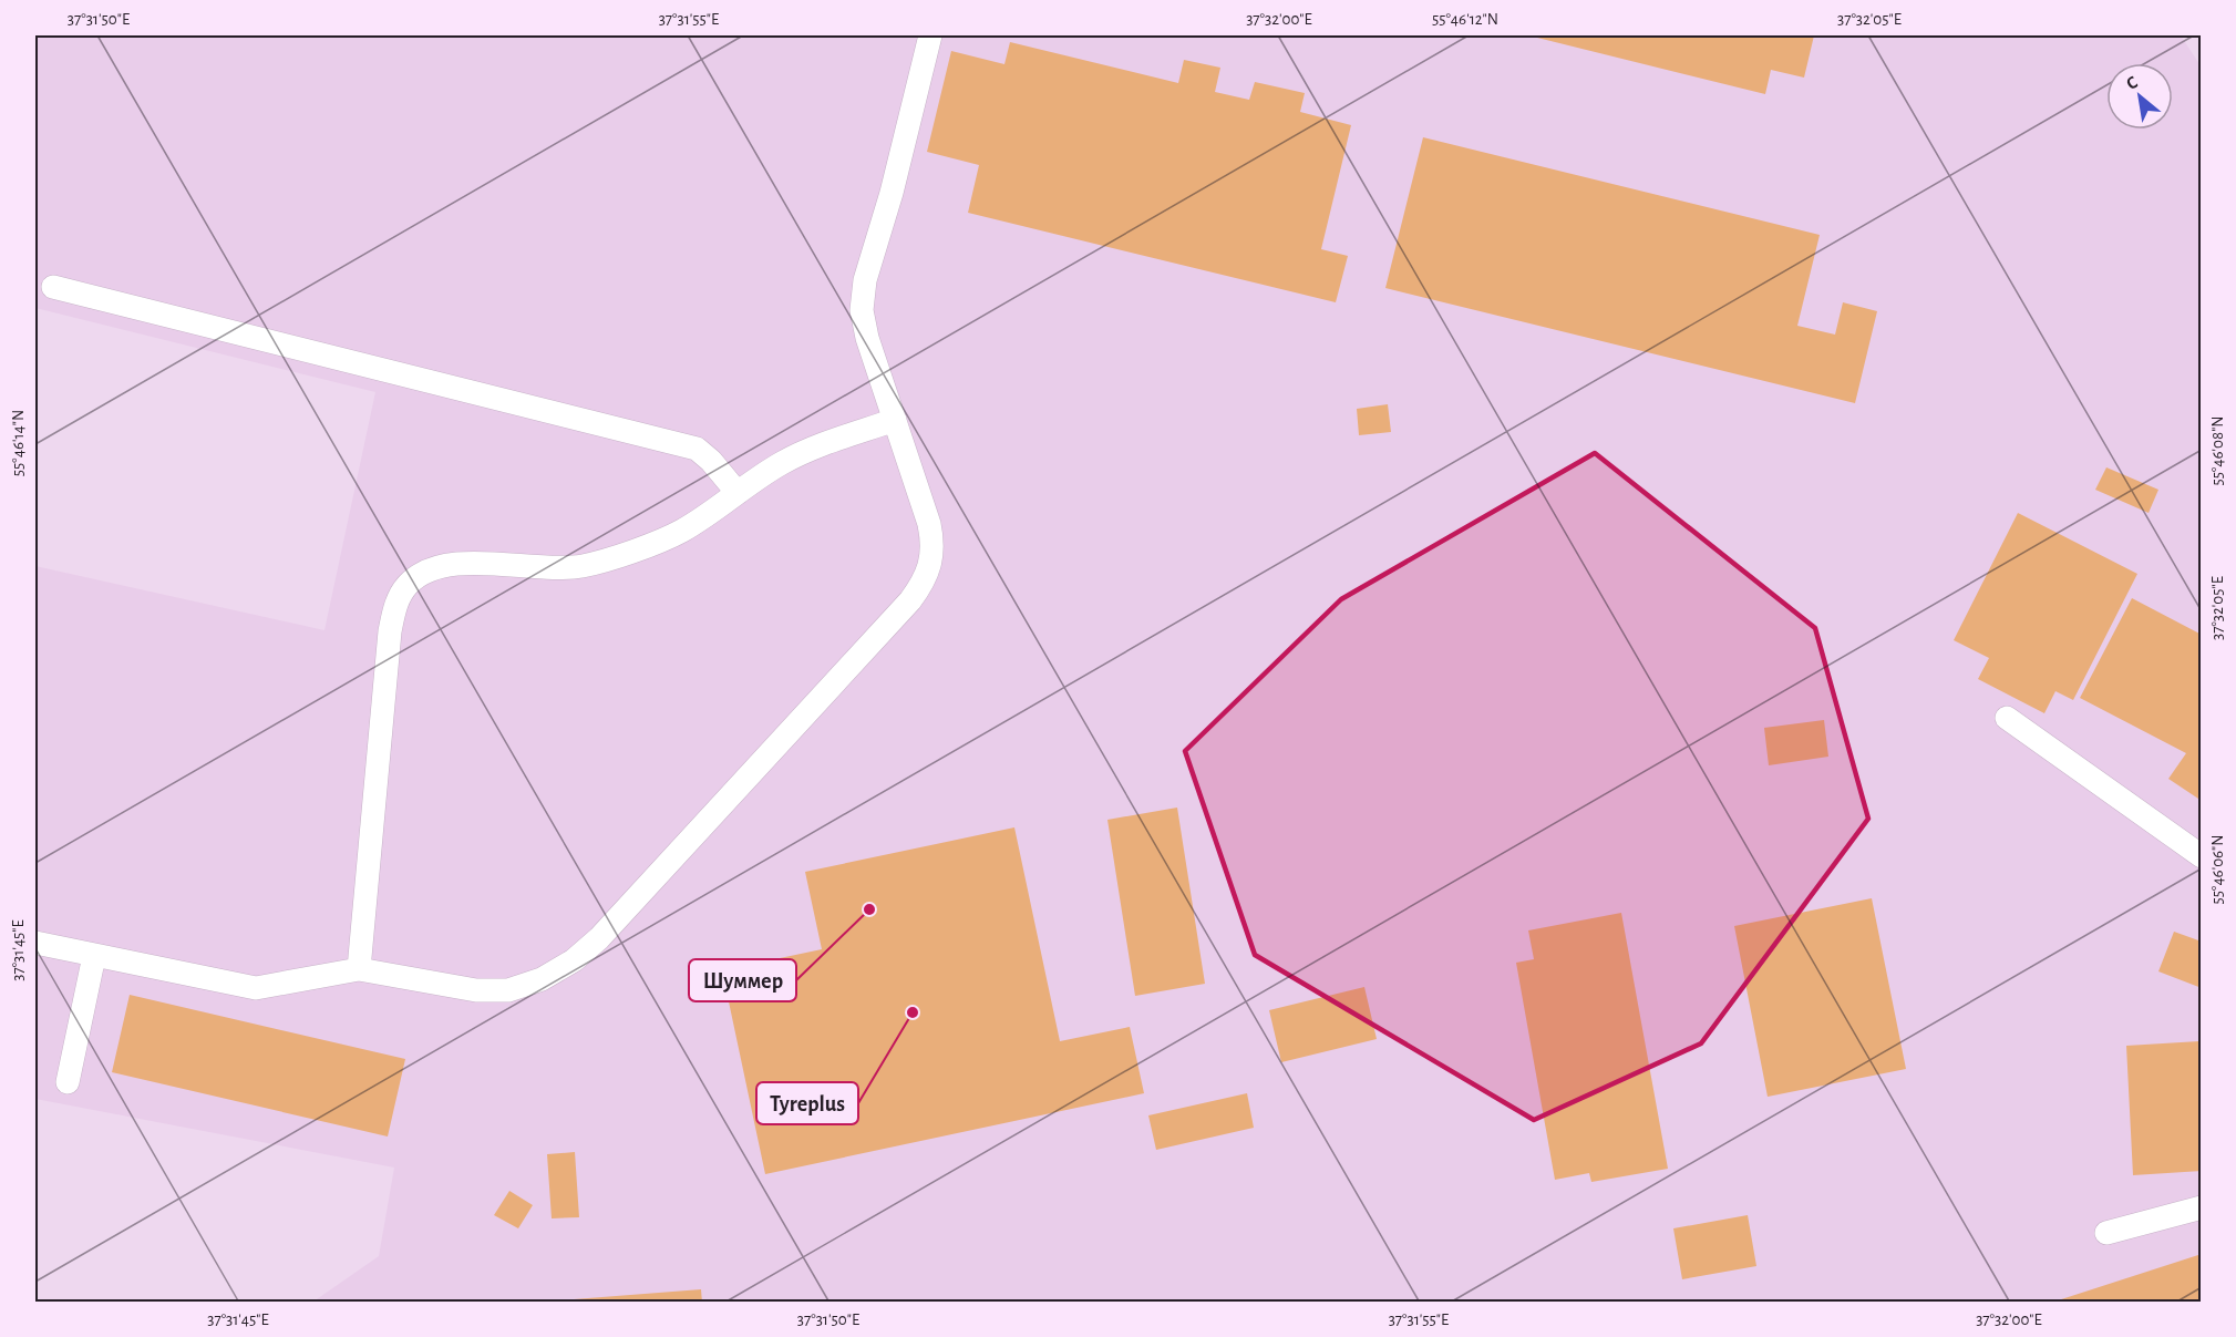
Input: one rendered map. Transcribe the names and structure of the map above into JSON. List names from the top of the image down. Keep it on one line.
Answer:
{"places":["Шуммер","Tyreplus"],"north":"top left","coordinates":["37°31'50\"E","37°31'55\"E","37°32'00\"E","55°46'12\"N","37°32'05\"E","55°46'14\"N","55°46'08\"N","55°46'06\"N","37°31'45\"E"]}
